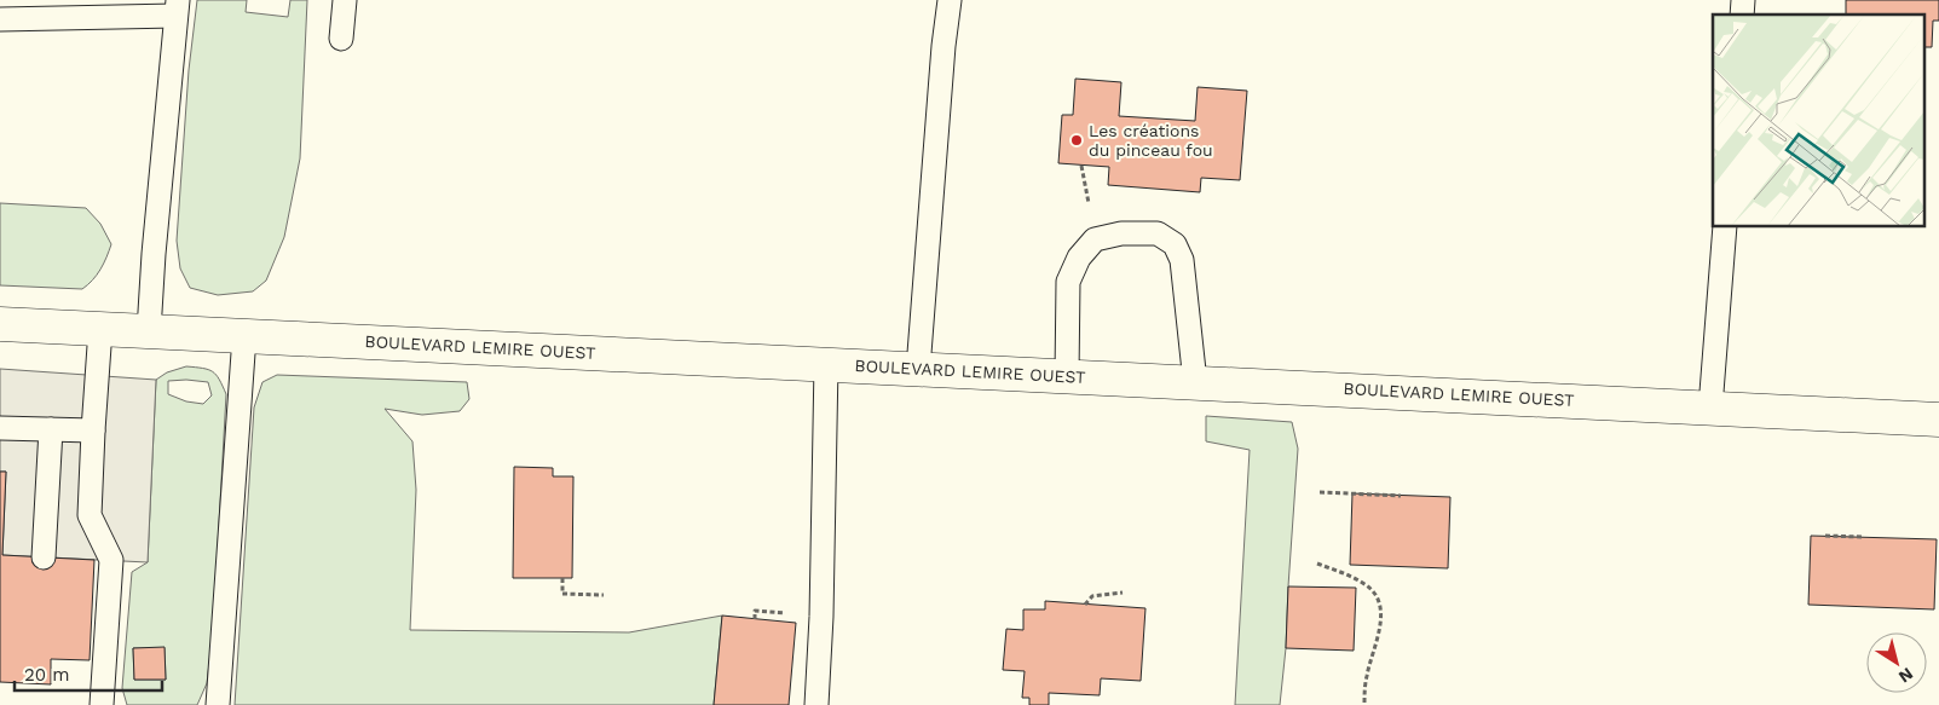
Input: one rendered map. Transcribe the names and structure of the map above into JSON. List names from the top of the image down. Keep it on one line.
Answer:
{"streets":{"main road":["BOULEVARD LEMIRE OUEST"]},"places":["Les créations du pinceau fou"],"scale_bar":"20 m","north":"bottom right"}
